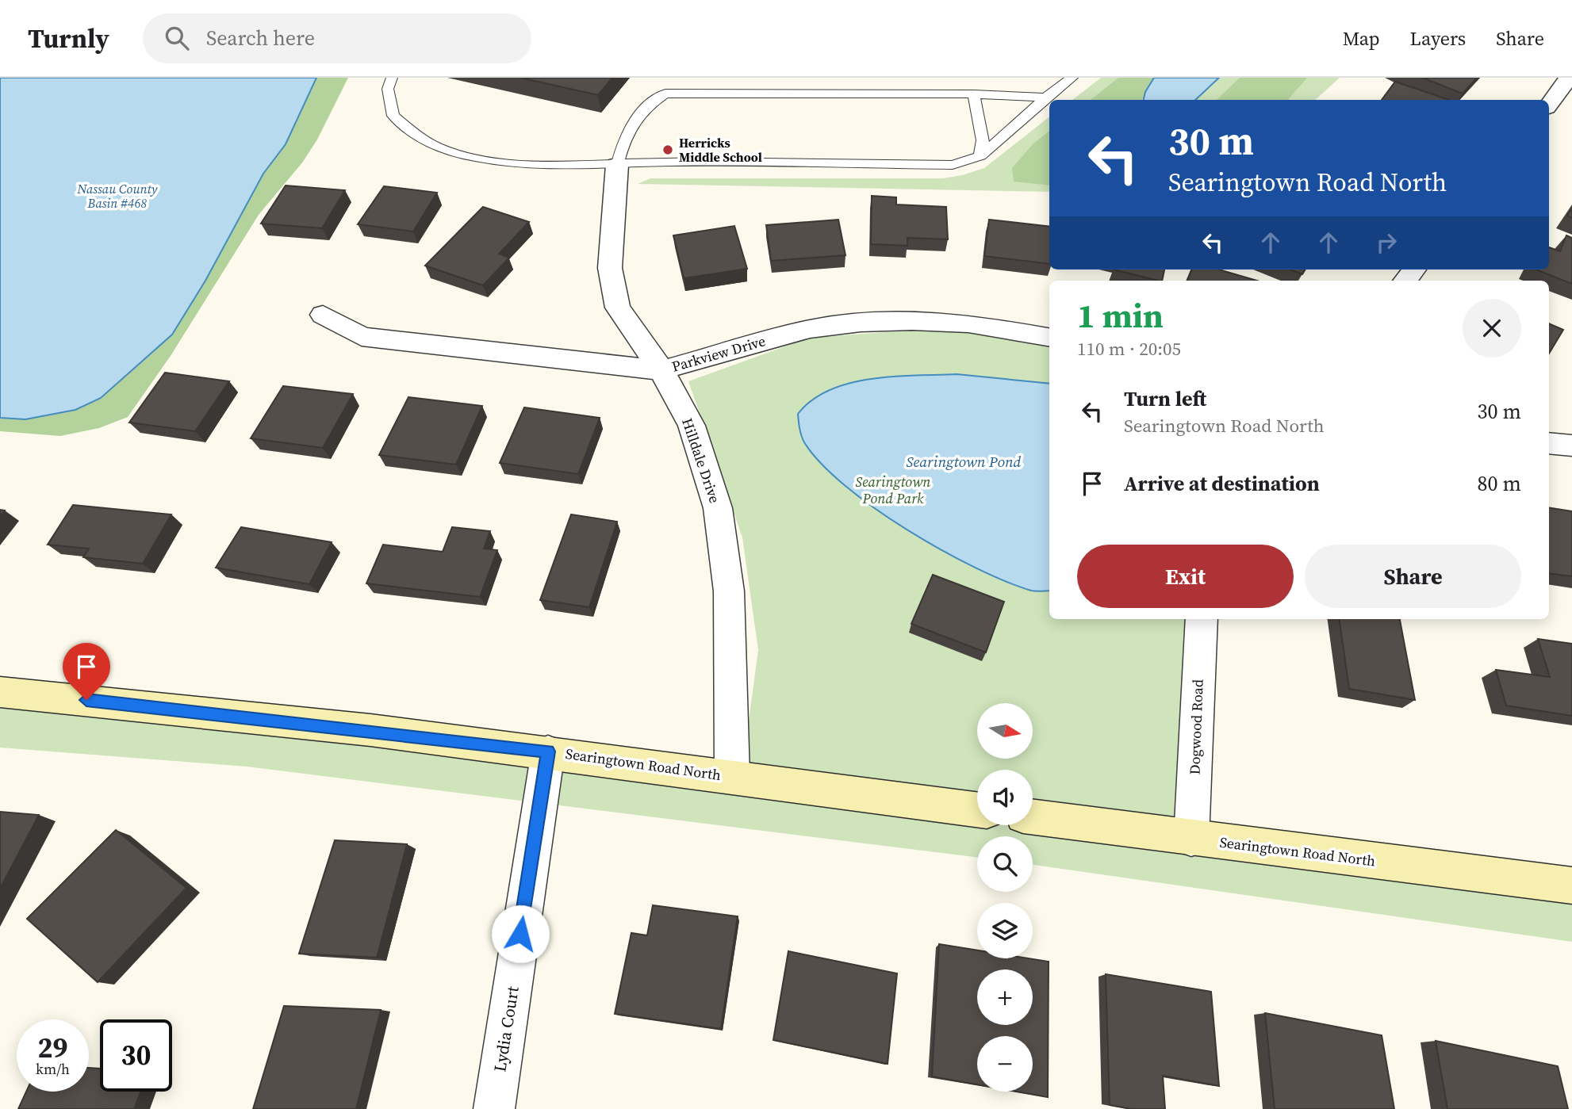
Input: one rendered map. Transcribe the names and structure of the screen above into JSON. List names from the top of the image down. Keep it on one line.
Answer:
{"streets":{"main road":["Searingtown Road North"],"street":["Parkview Drive","Hilldale Drive","Dogwood Road","Lydia Court"]},"crossings":[["Parkview Drive","Hilldale Drive"],["Hilldale Drive","Searingtown Road North"],["Dogwood Road","Searingtown Road North"],["Searingtown Road North","Lydia Court"]],"water":["Nassau County Basin #468","Searingtown Pond"],"parks":["Searingtown Pond Park"],"places":["Herricks Middle School"],"north":"right","page":{"header":"Turnly","search":"Search here","nav":["Map","Layers","Share"],"turn":["30 m","Searingtown Road North"],"heading":["1 min","110 m · 20:05"],"list":[{"name":"Turn left","note":"Searingtown Road North","value":"30 m"},{"name":"Arrive at destination","value":"80 m"}],"buttons":["Exit","Share"],"map_buttons":["+","−"],"speed":"29 km/h","limit":"30"}}
